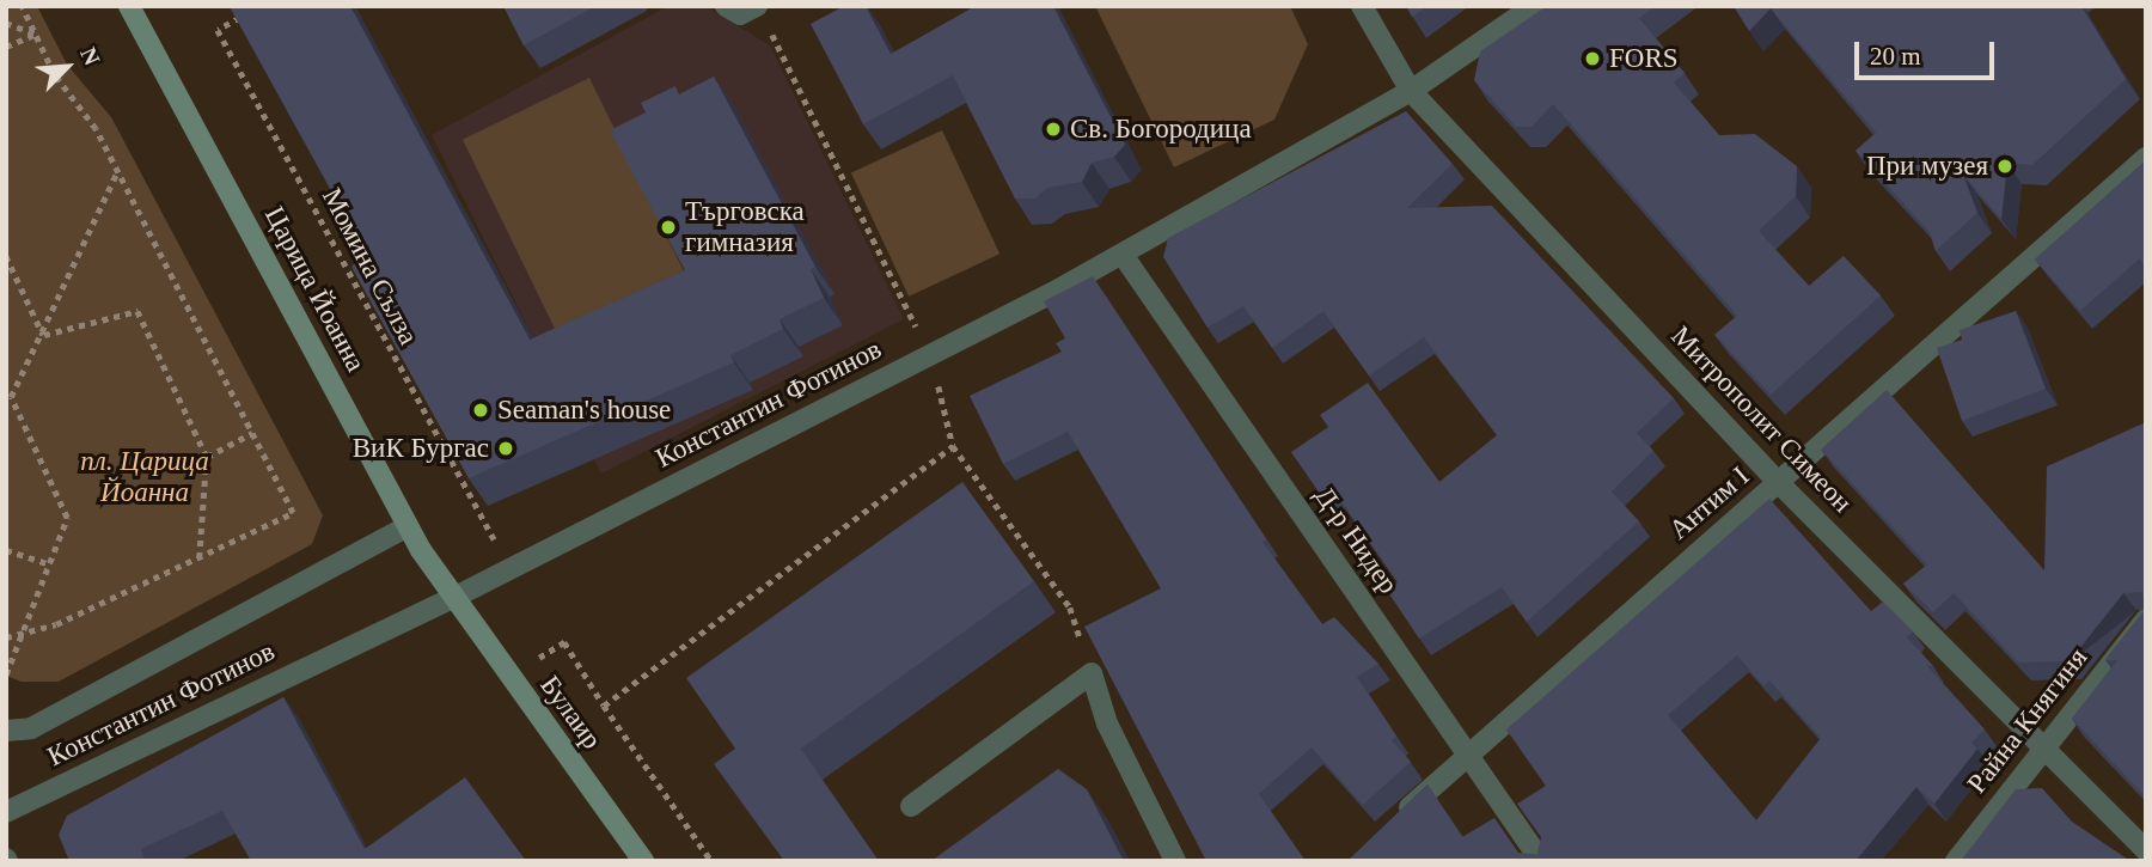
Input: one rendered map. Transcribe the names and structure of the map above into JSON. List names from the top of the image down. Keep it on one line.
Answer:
{"streets":{"main road":["Царица Йоанна","Булаир"],"street":["Константин Фотинов","Митрополит Симеон","Антим I","Д-р Нидер","Райна Княгиня"],"path":["Момина Сълза"]},"crossings":[["Момина Сълза","Константин Фотинов"],["Царица Йоанна","Константин Фотинов"],["Царица Йоанна","Булаир"],["Константин Фотинов","Митрополит Симеон"],["Константин Фотинов","Д-р Нидер"],["Константин Фотинов","Булаир"],["Митрополит Симеон","Антим I"],["Митрополит Симеон","Райна Княгиня"],["Антим I","Д-р Нидер"]],"parks":["пл. Царица Йоанна"],"places":["FORS","Св. Богородица","При музея","Търговска гимназия","Seaman's house","ВиК Бургас"],"scale_bar":"20 m","north":"top right"}
